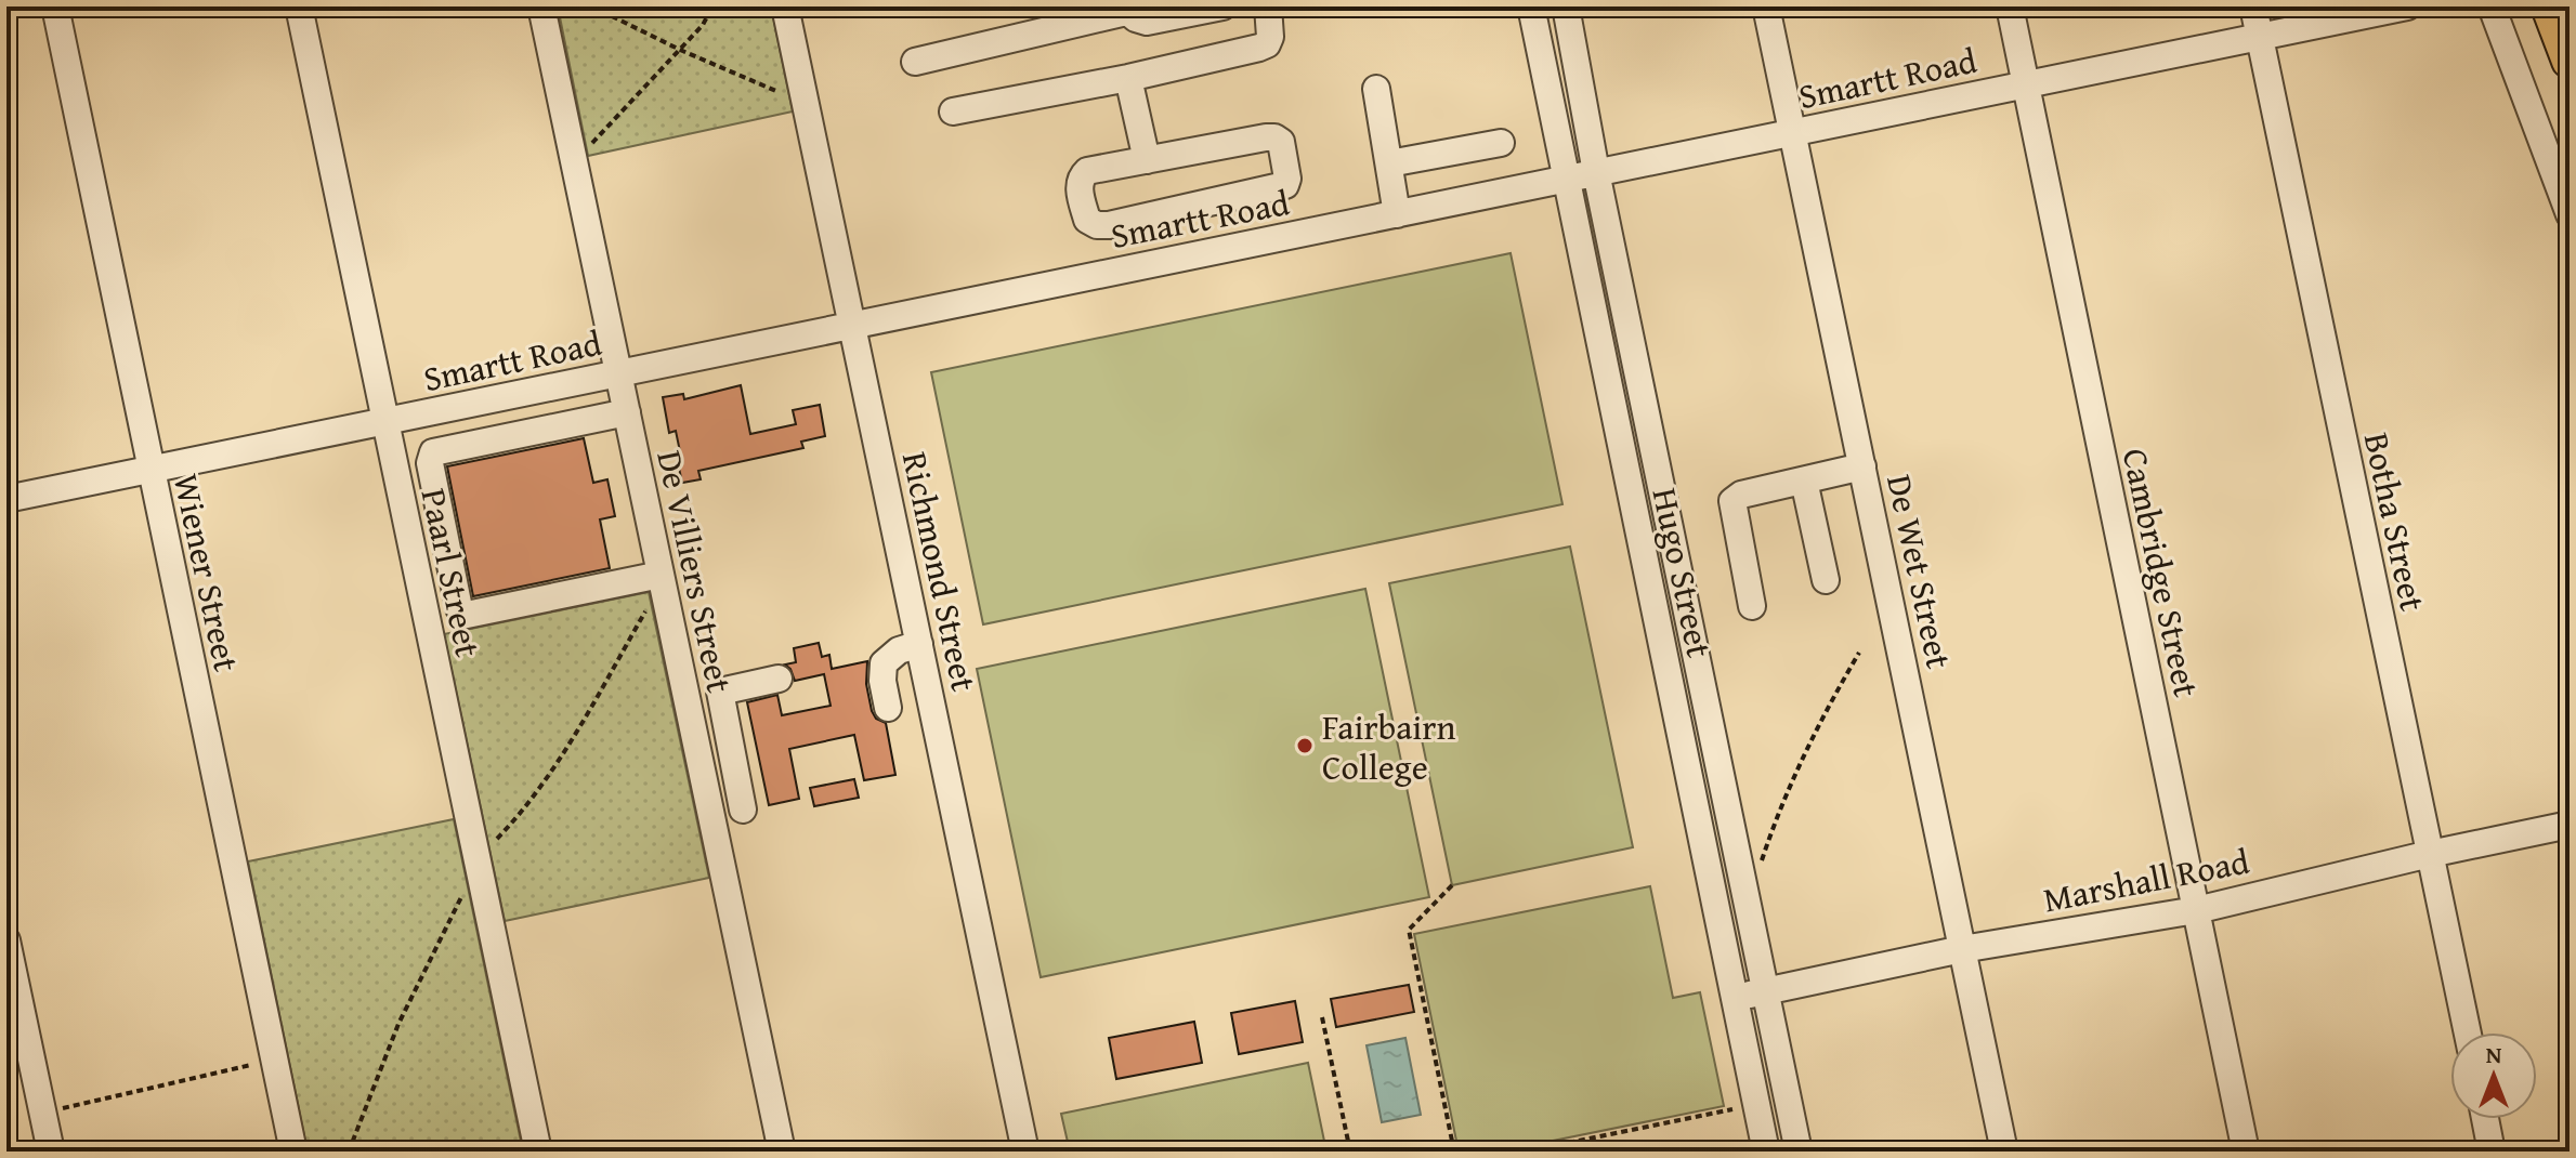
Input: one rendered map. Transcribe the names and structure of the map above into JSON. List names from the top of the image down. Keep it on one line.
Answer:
{"streets":{"street":["Smartt Road","Botha Street","De Villiers Street","Richmond Street","De Wet Street","Wiener Street","Paarl Street","Hugo Street","Cambridge Street","Marshall Road"]},"crossings":[["Smartt Road","Botha Street"],["Smartt Road","De Villiers Street"],["Smartt Road","Richmond Street"],["Smartt Road","De Wet Street"],["Smartt Road","Wiener Street"],["Smartt Road","Paarl Street"],["Smartt Road","Hugo Street"],["Smartt Road","Cambridge Street"],["Botha Street","Marshall Road"],["De Wet Street","Marshall Road"],["Hugo Street","Marshall Road"],["Cambridge Street","Marshall Road"]],"places":["Fairbairn College"],"north":"top"}
